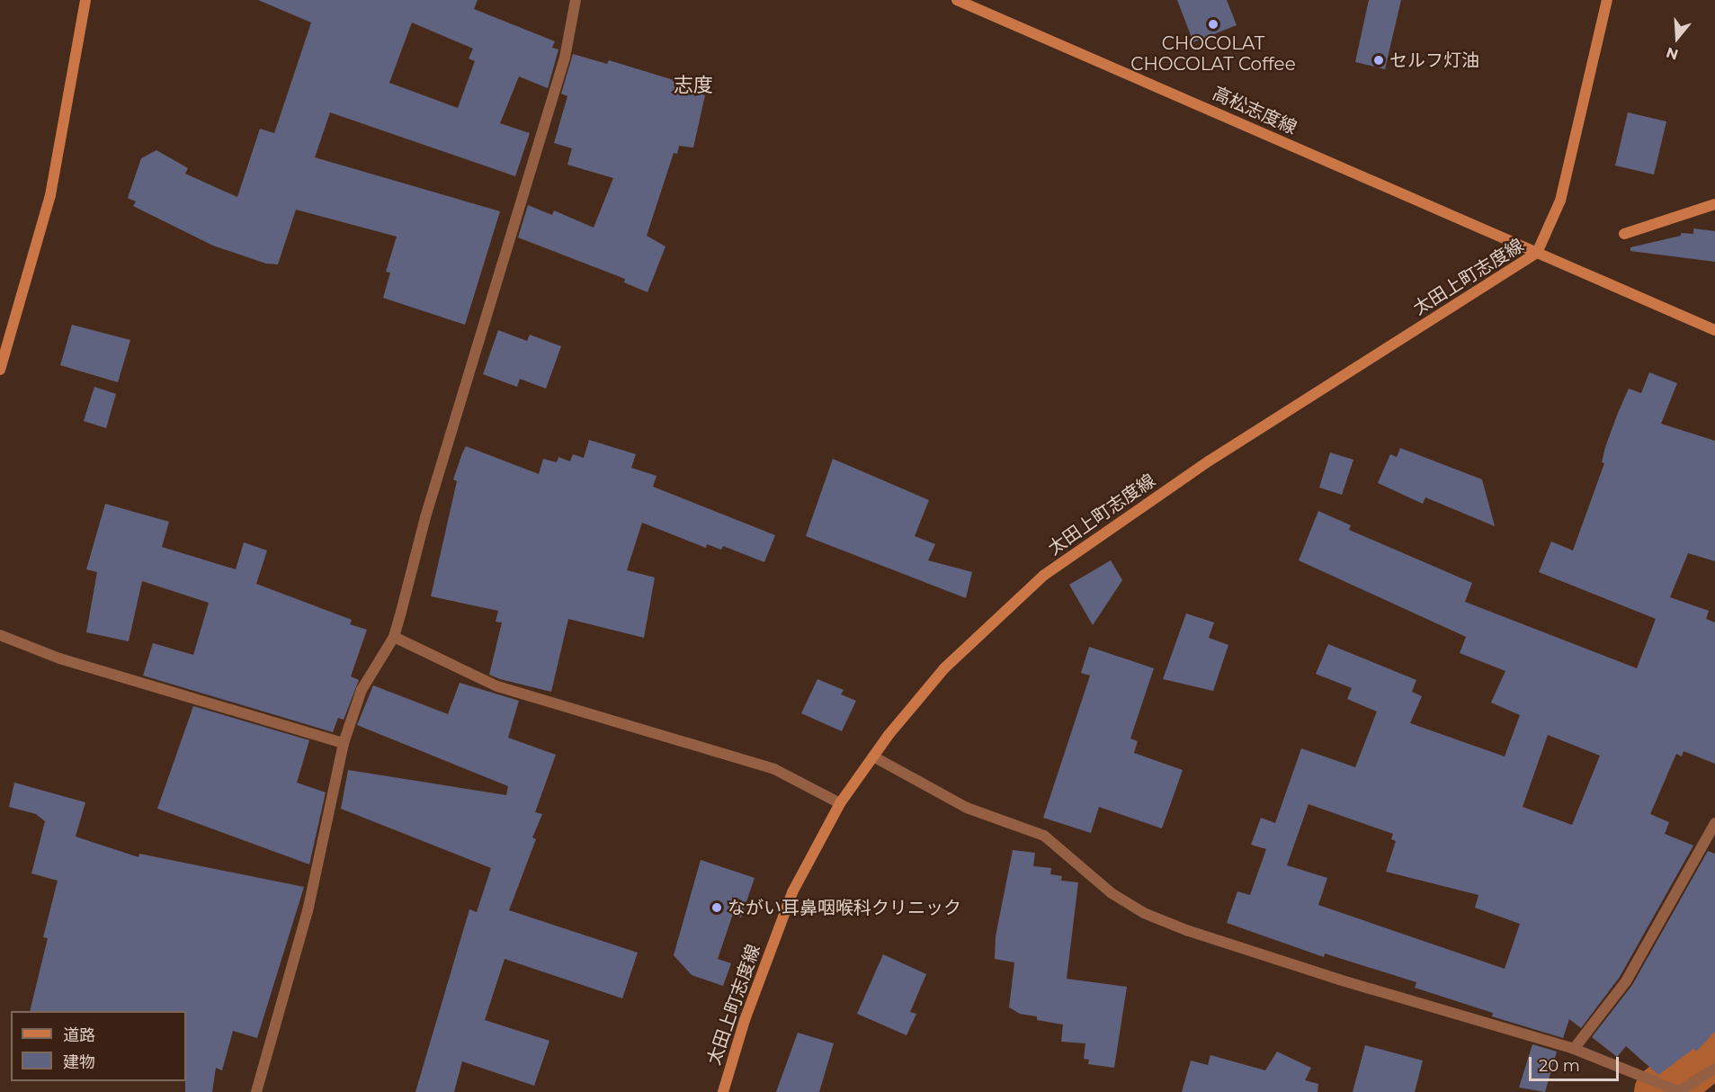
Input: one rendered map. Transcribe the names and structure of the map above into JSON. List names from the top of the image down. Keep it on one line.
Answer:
{"streets":{"main road":["高松志度線","太田上町志度線"]},"crossings":[["高松志度線","太田上町志度線"]],"districts":["志度"],"places":["CHOCOLAT CHOCOLAT Coffee","セルフ灯油","ながい耳鼻咽喉科クリニック"],"legend":["道路","建物"],"scale_bar":"20 m","north":"bottom"}
